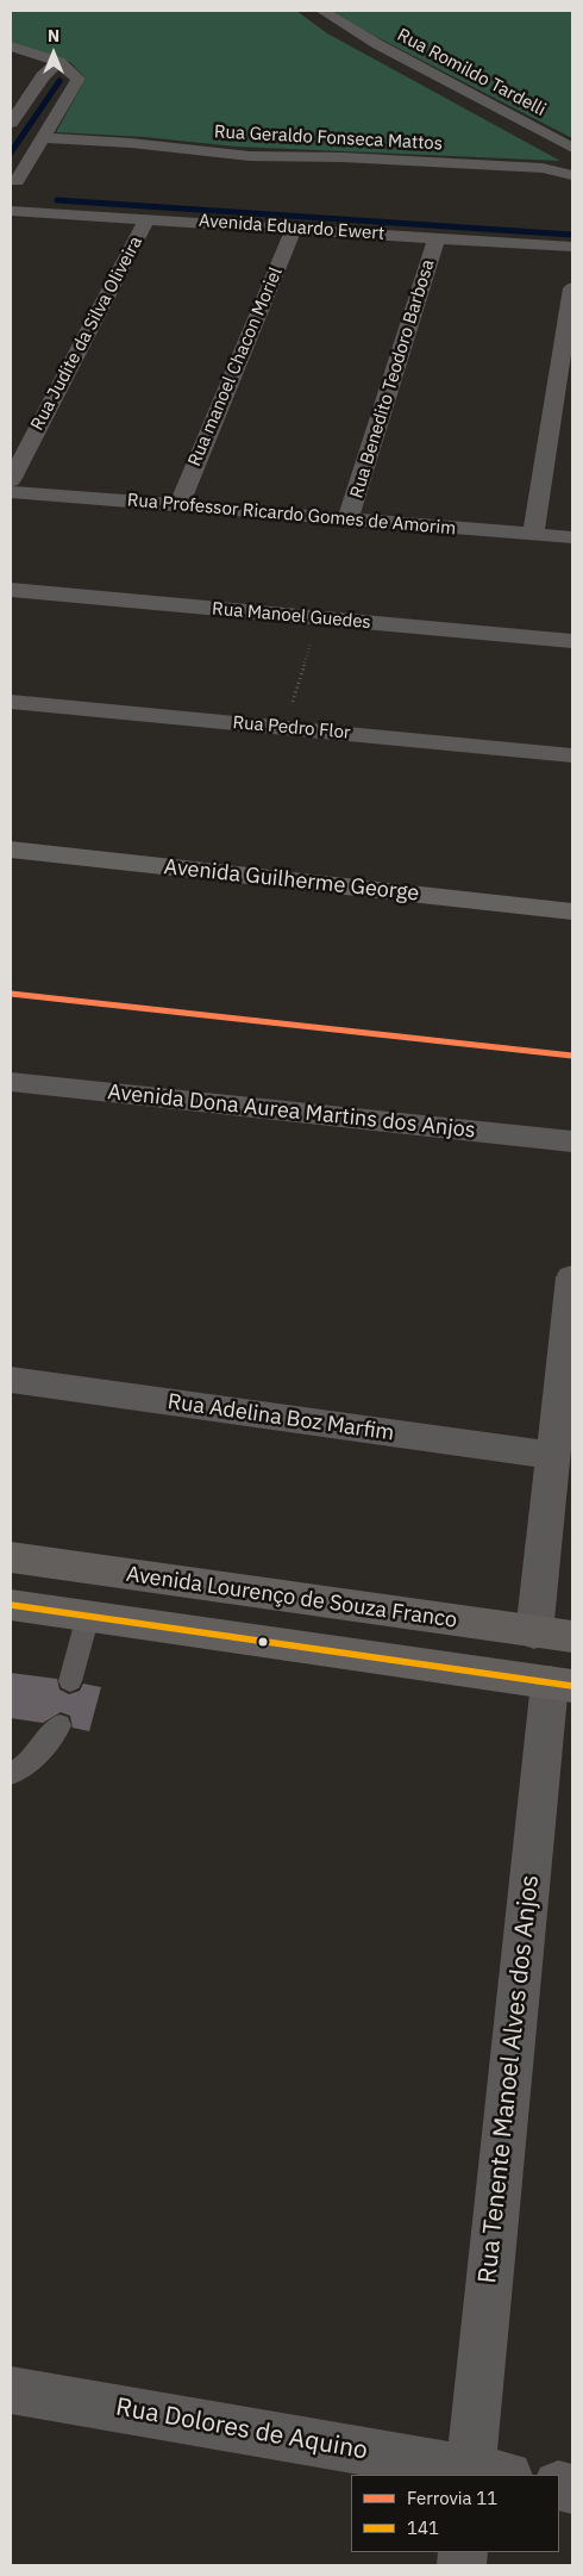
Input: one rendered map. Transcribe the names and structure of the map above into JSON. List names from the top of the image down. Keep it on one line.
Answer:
{"streets":{"highway":["Avenida Lourenço de Souza Franco"],"main road":["Avenida Guilherme George"],"street":["Rua Romildo Tardelli","Rua Geraldo Fonseca Mattos","Avenida Eduardo Ewert","Rua Judite da Silva Oliveira","Rua manoel Chacon Moriel","Rua Benedito Teodoro Barbosa","Rua Professor Ricardo Gomes de Amorim","Rua Manoel Guedes","Rua Pedro Flor","Avenida Dona Aurea Martins dos Anjos","Rua Adelina Boz Marfim","Rua Tenente Manoel Alves dos Anjos","Rua Dolores de Aquino"]},"crossings":[["Avenida Eduardo Ewert","Rua Judite da Silva Oliveira"],["Avenida Eduardo Ewert","Rua manoel Chacon Moriel"],["Avenida Eduardo Ewert","Rua Benedito Teodoro Barbosa"],["Rua manoel Chacon Moriel","Rua Professor Ricardo Gomes de Amorim"],["Rua Benedito Teodoro Barbosa","Rua Professor Ricardo Gomes de Amorim"],["Rua Tenente Manoel Alves dos Anjos","Rua Dolores de Aquino"]],"lines":["rail line 11","transit line 141"],"legend":["Ferrovia 11","141"],"north":"top"}
